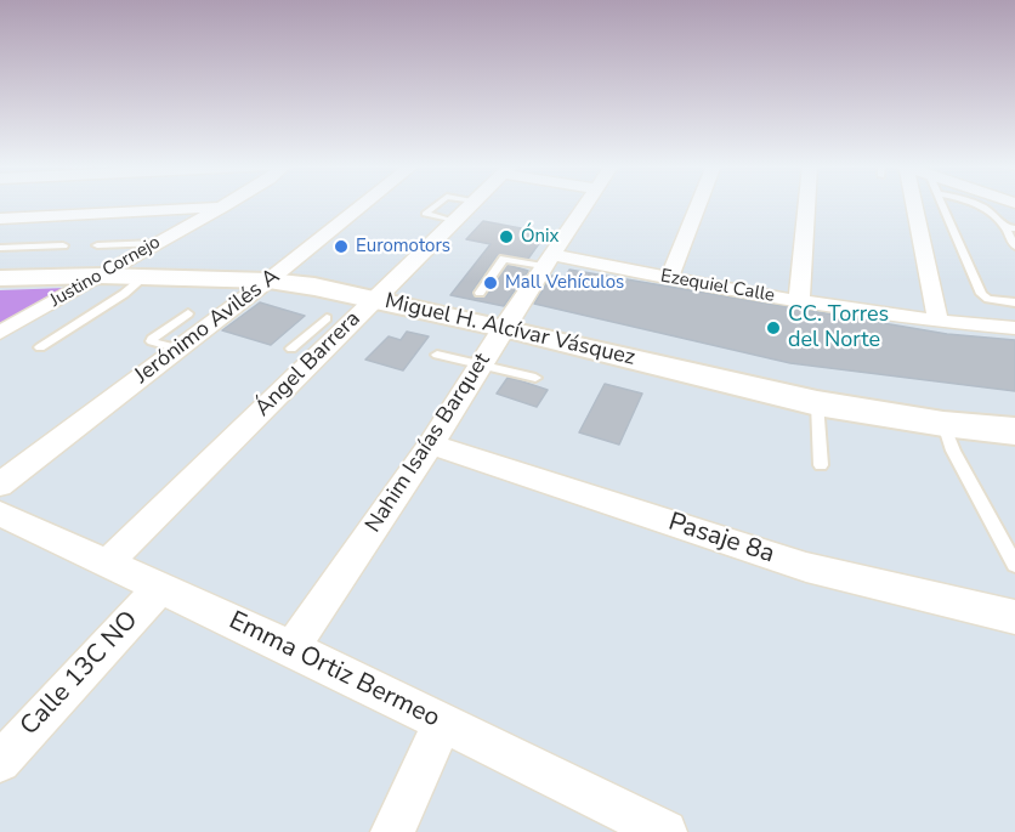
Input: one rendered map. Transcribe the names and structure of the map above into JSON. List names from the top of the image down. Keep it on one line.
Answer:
{"streets":{"street":["Justino Cornejo","Ezequiel Calle","Jerónimo Avilés A","Miguel H. Alcívar Vásquez","Ángel Barrera","Nahim Isaías Barquet","Pasaje 8a","Emma Ortiz Bermeo","Calle 13C NO"]},"crossings":[["Justino Cornejo","Miguel H. Alcívar Vásquez"],["Ezequiel Calle","Nahim Isaías Barquet"],["Jerónimo Avilés A","Miguel H. Alcívar Vásquez"],["Miguel H. Alcívar Vásquez","Ángel Barrera"],["Miguel H. Alcívar Vásquez","Nahim Isaías Barquet"],["Ángel Barrera","Emma Ortiz Bermeo"],["Nahim Isaías Barquet","Pasaje 8a"],["Nahim Isaías Barquet","Emma Ortiz Bermeo"],["Emma Ortiz Bermeo","Calle 13C NO"]],"places":["Ónix","Euromotors","Mall Vehículos","CC. Torres del Norte"]}
